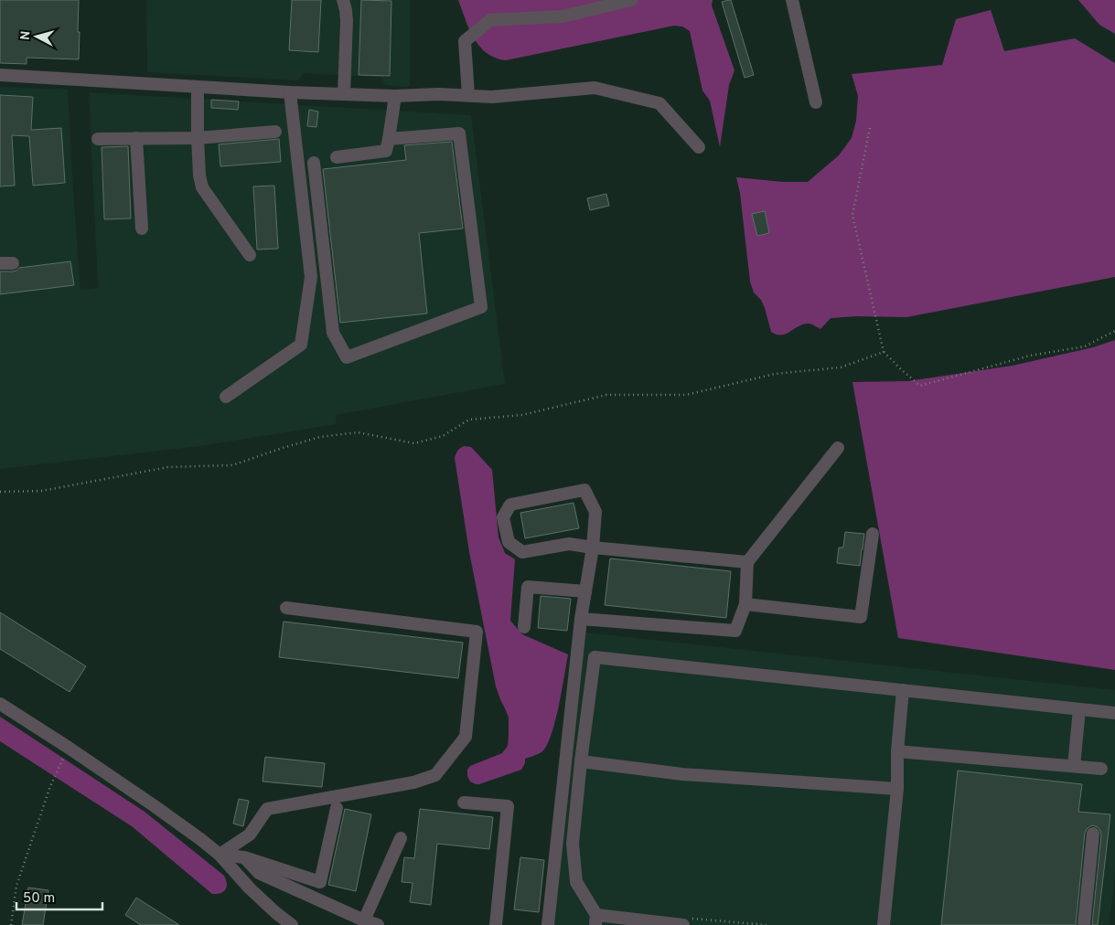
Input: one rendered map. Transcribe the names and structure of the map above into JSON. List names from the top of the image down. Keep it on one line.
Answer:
{"scale_bar":"50 m","north":"left"}
